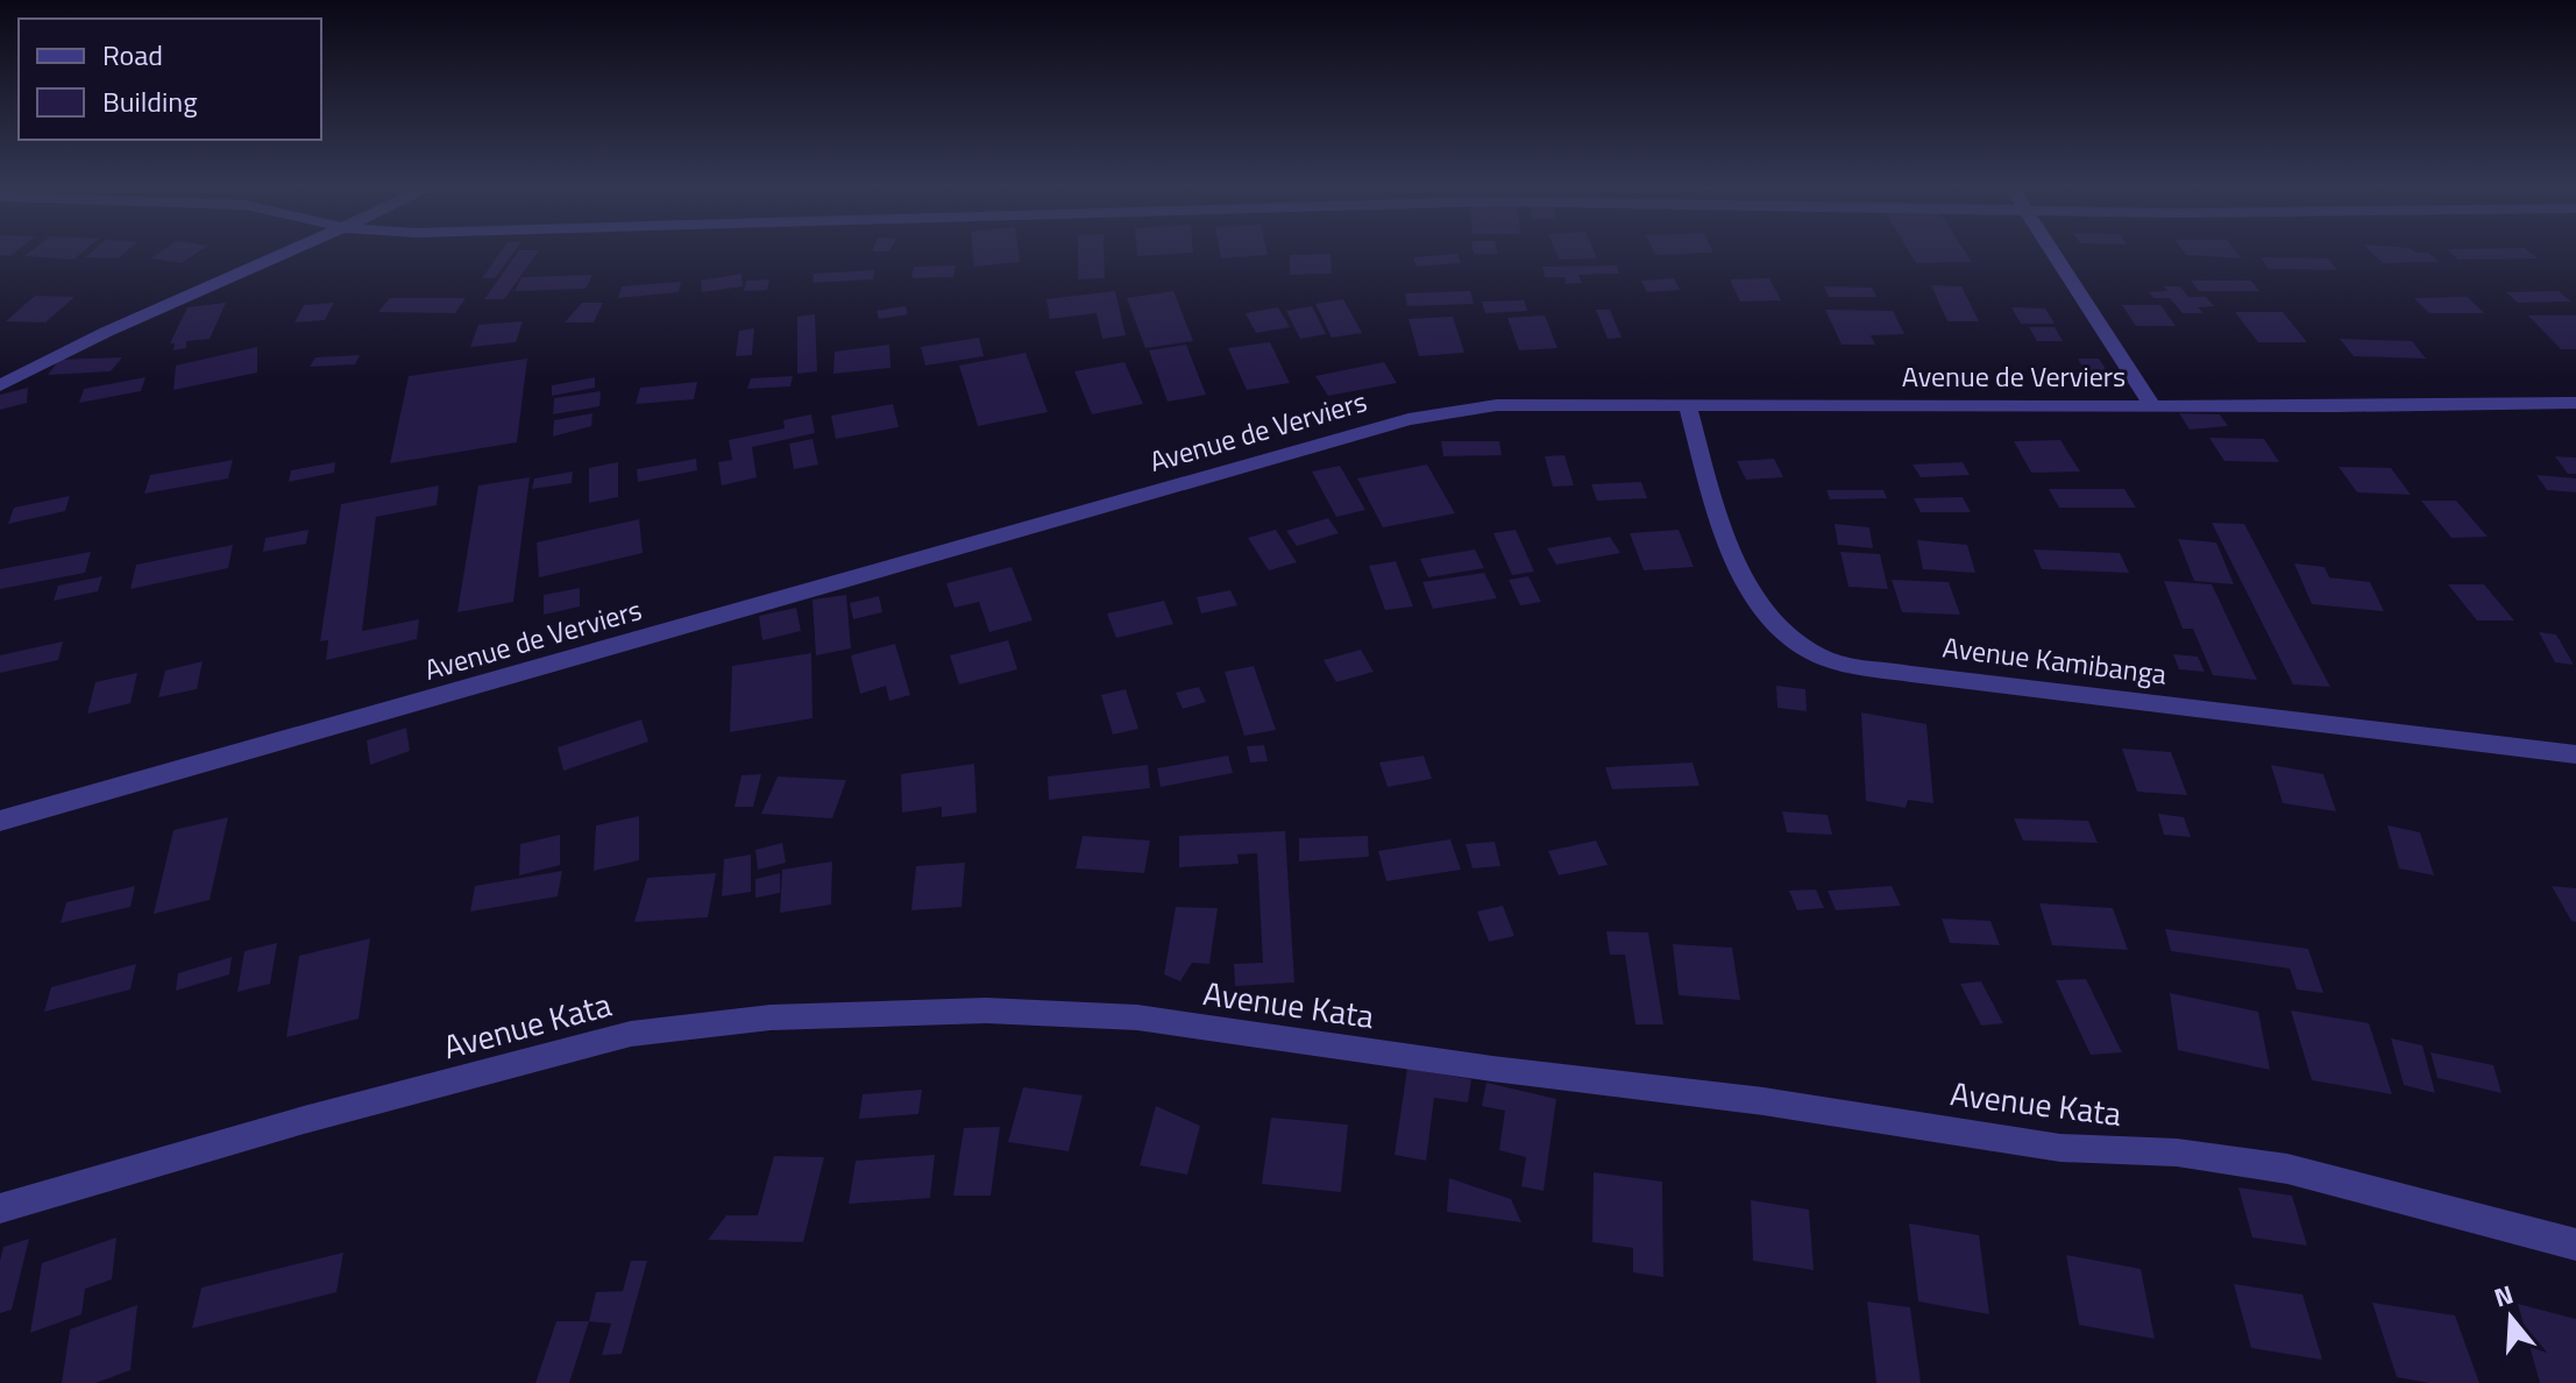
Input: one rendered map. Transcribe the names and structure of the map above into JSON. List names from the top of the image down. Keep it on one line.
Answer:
{"streets":{"street":["Avenue de Verviers","Avenue Kamibanga","Avenue Kata"]},"crossings":[["Avenue de Verviers","Avenue Kamibanga"]],"legend":["Road","Building"],"north":"top"}
